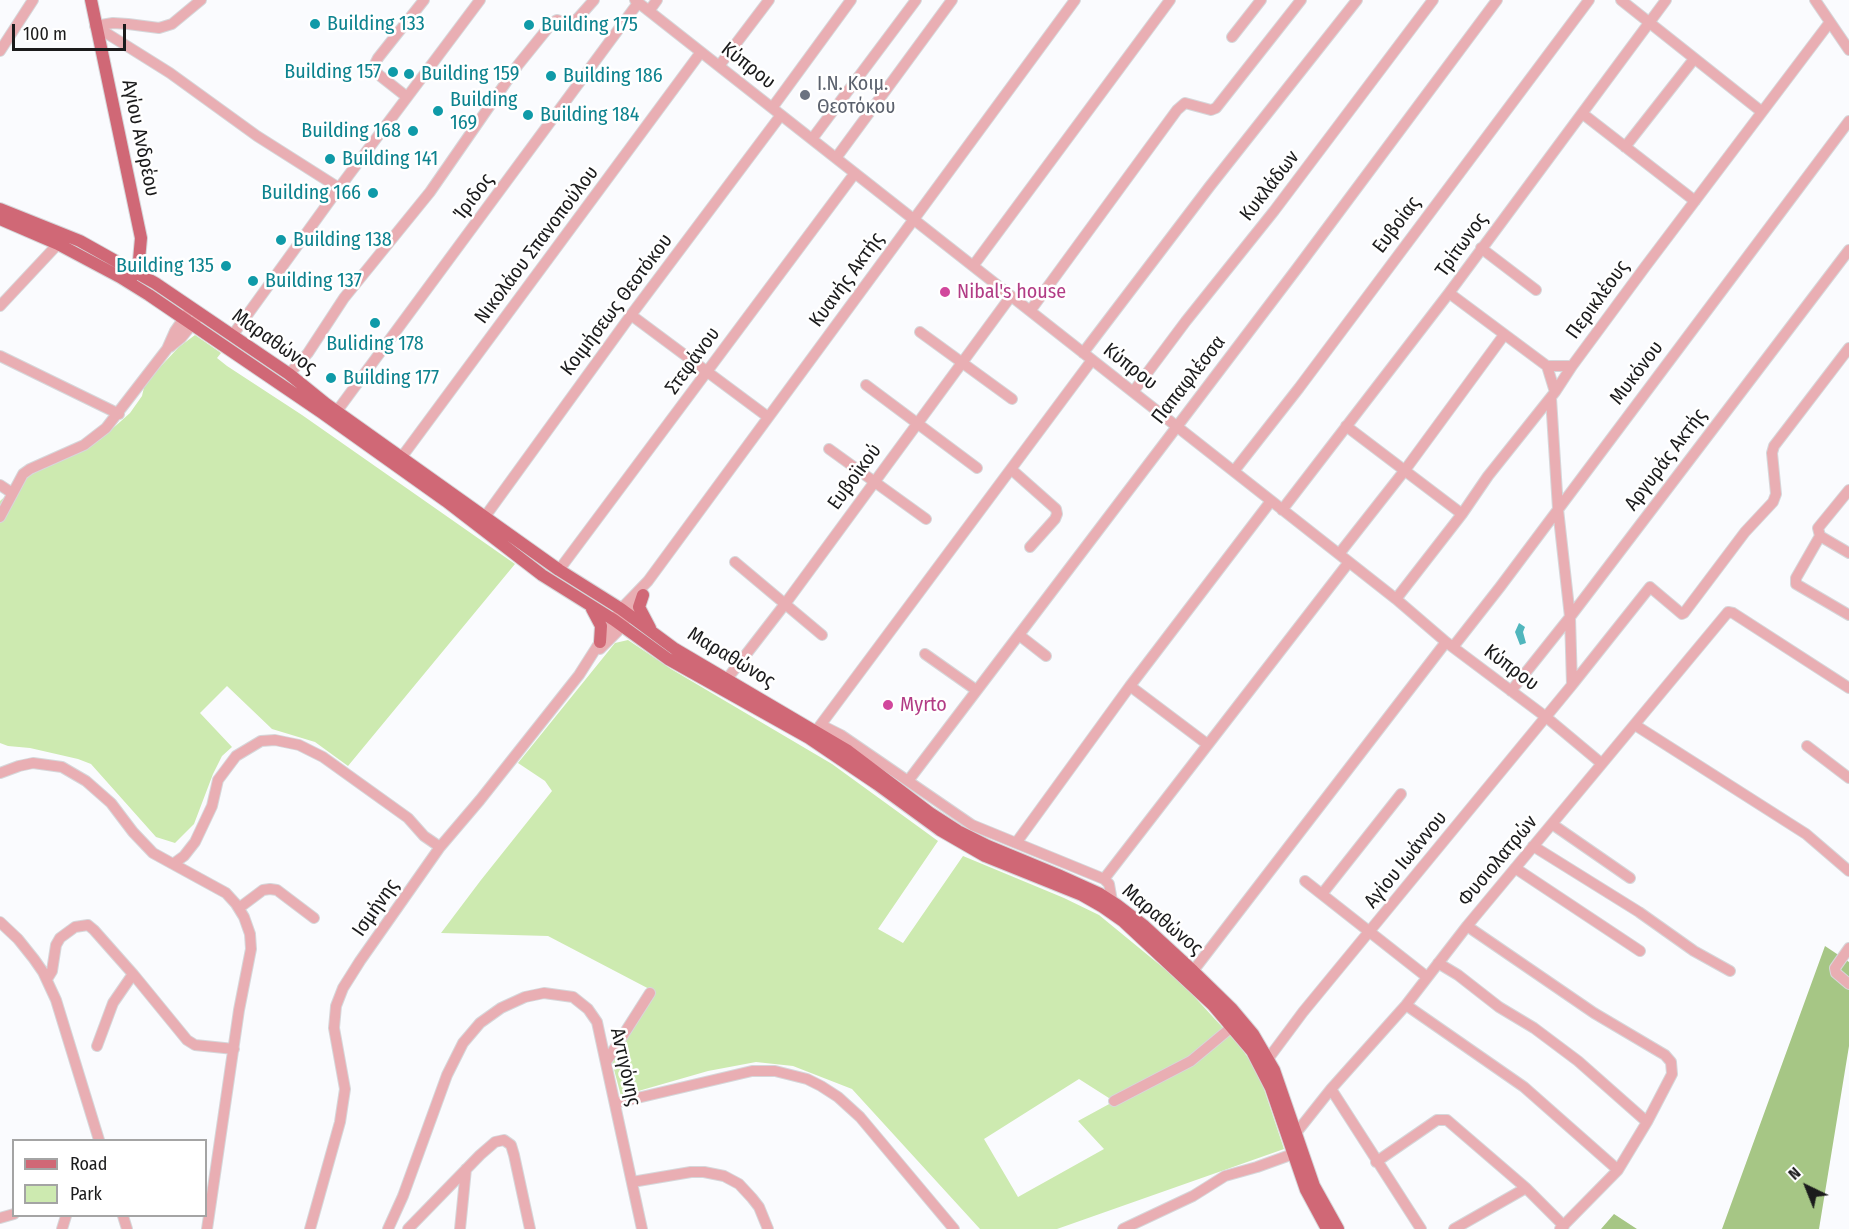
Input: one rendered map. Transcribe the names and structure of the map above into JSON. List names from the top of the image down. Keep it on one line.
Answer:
{"streets":{"main road":["Αγίου Ανδρέου","Μαραθώνος"],"street":["Κύπρου","Κυκλάδων","Ίριδος","Ευβοίας","Νικολάου Σπανοπούλου","Τρίτωνος","Κυανής Ακτής","Περικλέους","Κοιμήσεως Θεοτόκου","Στεφάνου","Μυκόνου","Παπαφλέσσα","Αργυράς Ακτής","Ευβοϊκού","Αγίου Ιωάννου","Φυσιολατρών","Ισμήνης","Αντιγόνης"]},"crossings":[["Κύπρου","Κυκλάδων"],["Κύπρου","Ίριδος"],["Κύπρου","Ευβοίας"],["Κύπρου","Νικολάου Σπανοπούλου"],["Κύπρου","Τρίτωνος"],["Κύπρου","Κυανής Ακτής"],["Κύπρου","Περικλέους"],["Κύπρου","Κοιμήσεως Θεοτόκου"],["Κύπρου","Στεφάνου"],["Κύπρου","Μυκόνου"],["Κύπρου","Παπαφλέσσα"],["Κύπρου","Αργυράς Ακτής"],["Κύπρου","Ευβοϊκού"],["Κύπρου","Αγίου Ιωάννου"],["Κύπρου","Φυσιολατρών"],["Αγίου Ανδρέου","Μαραθώνος"],["Ίριδος","Μαραθώνος"],["Νικολάου Σπανοπούλου","Μαραθώνος"],["Κυανής Ακτής","Μαραθώνος"],["Κοιμήσεως Θεοτόκου","Μαραθώνος"],["Μαραθώνος","Στεφάνου"],["Μαραθώνος","Μυκόνου"],["Μαραθώνος","Ευβοϊκού"],["Μαραθώνος","Αγίου Ιωάννου"],["Μαραθώνος","Φυσιολατρών"]],"places":["Building 133","Building 175","Building 157","Building 159","Building 186","Ι.Ν. Κοιμ. Θεοτόκου","Building 169","Building 184","Building 168","Building 141","Building 166","Building 138","Building 135","Building 137","Nibal's house","Buliding 178","Building 177","Myrto"],"legend":["Road","Park"],"scale_bar":"100 m","north":"top left"}
